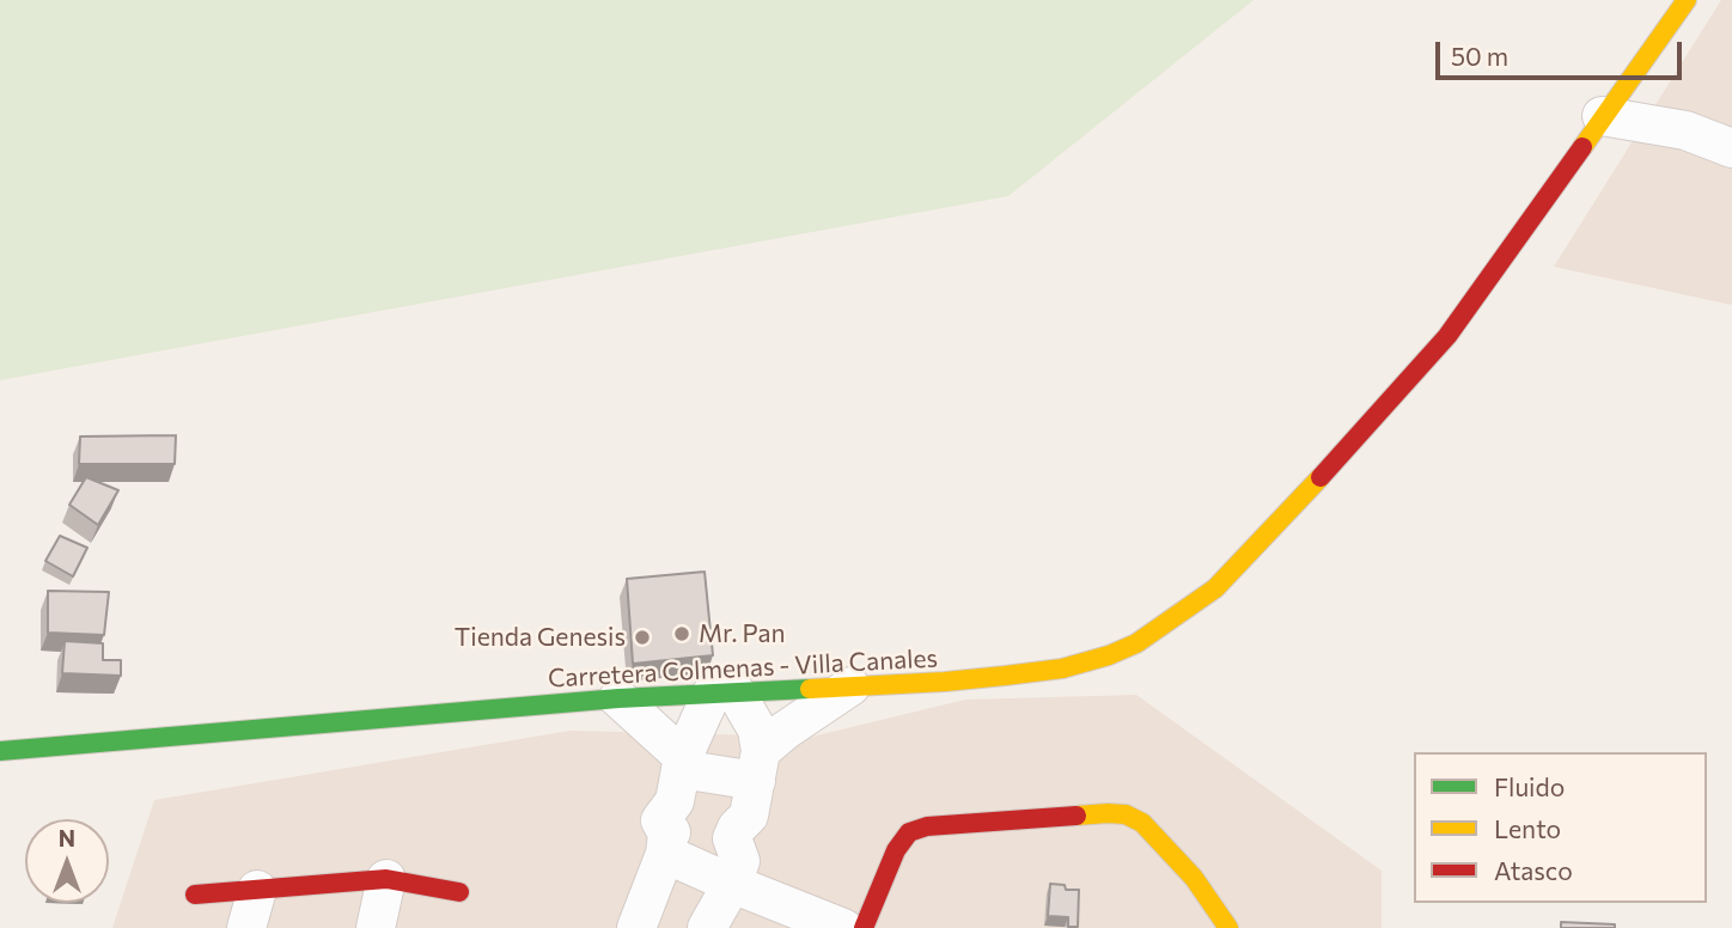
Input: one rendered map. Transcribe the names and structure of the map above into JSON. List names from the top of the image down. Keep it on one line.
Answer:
{"streets":{"street":["Carretera Colmenas - Villa Canales"]},"places":["Mr. Pan","Tienda Genesis"],"legend":["Fluido","Lento","Atasco"],"scale_bar":"50 m","north":"top"}
